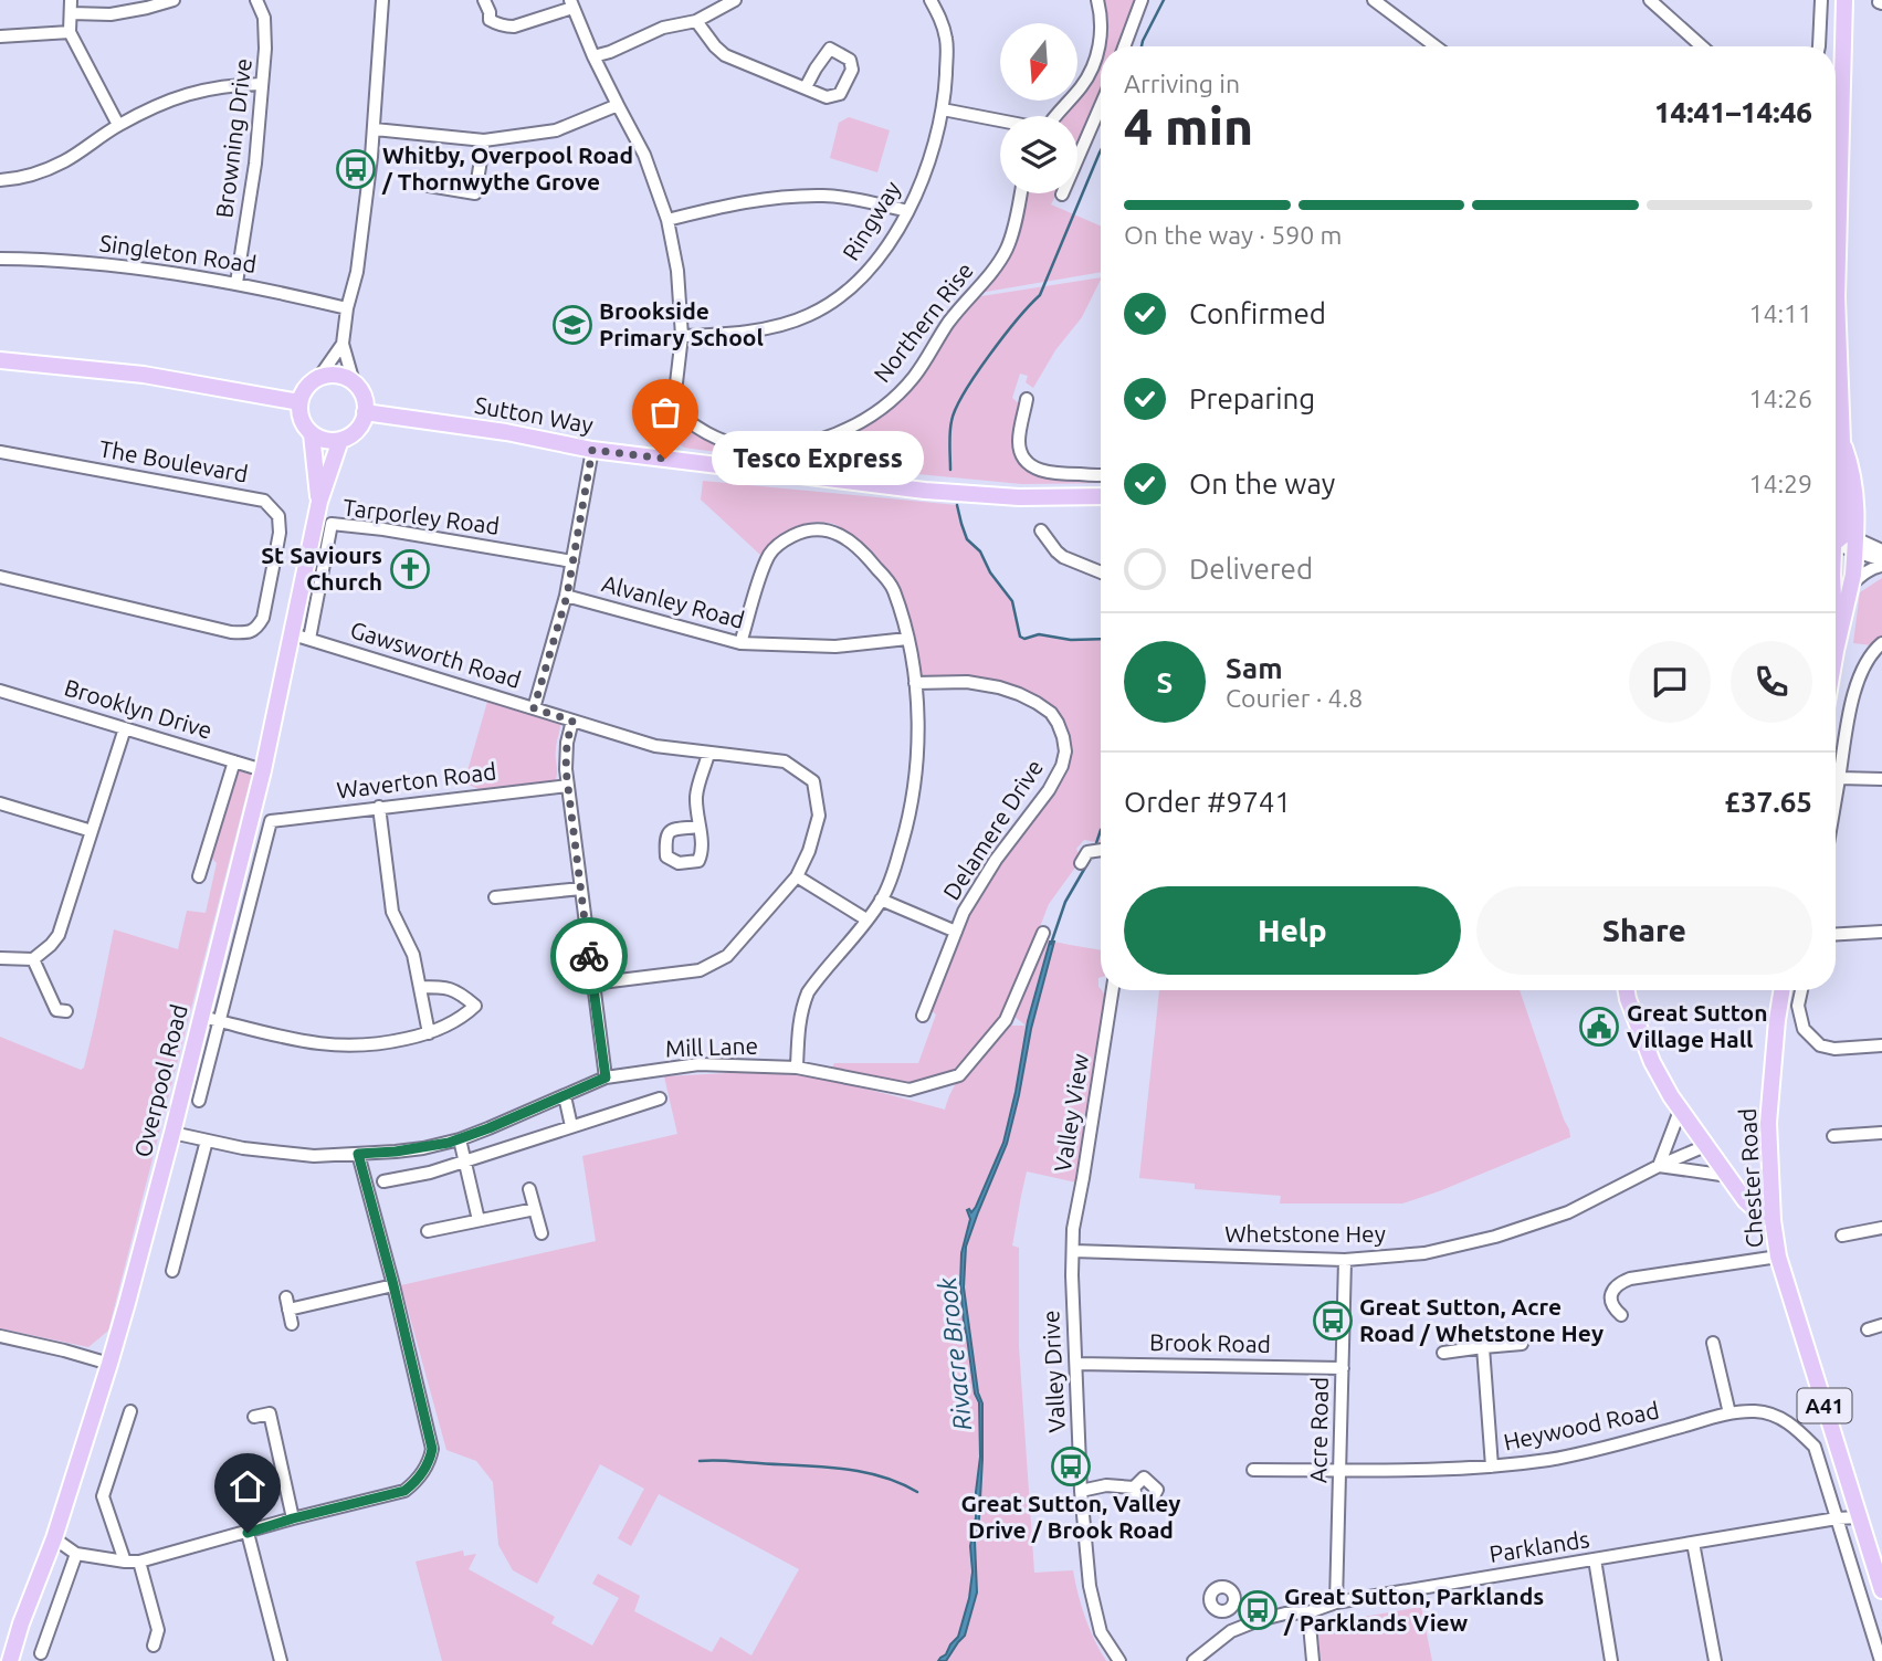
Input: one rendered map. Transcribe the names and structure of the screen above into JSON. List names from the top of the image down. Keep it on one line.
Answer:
{"streets":{"main road":["Sutton Way","Overpool Road","Chester Road","A41"],"street":["Browning Drive","Ringway","Singleton Road","Northern Rise","The Boulevard","Tarporley Road","Alvanley Road","Gawsworth Road","Brooklyn Drive","Waverton Road","Delamere Drive","Mill Lane","Valley View","Whetstone Hey","Brook Road","Valley Drive","Heywood Road","Acre Road","Parklands"]},"crossings":[["Browning Drive","Singleton Road"],["Sutton Way","Overpool Road"],["Tarporley Road","Gawsworth Road"],["Gawsworth Road","Overpool Road"],["Brooklyn Drive","Overpool Road"],["Waverton Road","Overpool Road"],["Mill Lane","Overpool Road"],["Valley View","Whetstone Hey"],["Valley View","Valley Drive"],["Chester Road","Parklands"],["Whetstone Hey","Valley Drive"],["Whetstone Hey","Acre Road"],["Brook Road","Valley Drive"],["Brook Road","Acre Road"],["Heywood Road","Acre Road"],["Heywood Road","Parklands"],["Acre Road","Parklands"]],"water":["Rivacre Brook"],"places":{"bus stop":["Whitby, Overpool Road / Thornwythe Grove","Great Sutton, Acre Road / Whetstone Hey","Great Sutton, Valley Drive / Brook Road","Great Sutton, Parklands / Parklands View"],"school or university":["Brookside Primary School"],"other":["Tesco Express"],"church":["St Saviours Church"],"public building":["Great Sutton Village Hall"]},"north":"bottom","page":{"heading":["4 min","Arriving in","14:41–14:46"],"panel":["Sam","Courier · 4.8","Order #9741","£37.65"],"bar":"On the way · 590 m","list":[["Confirmed","14:11"],["Preparing","14:26"],["On the way","14:29"],"Delivered"],"bubble":"Tesco Express","round":"S","buttons":["Help","Share"]}}
